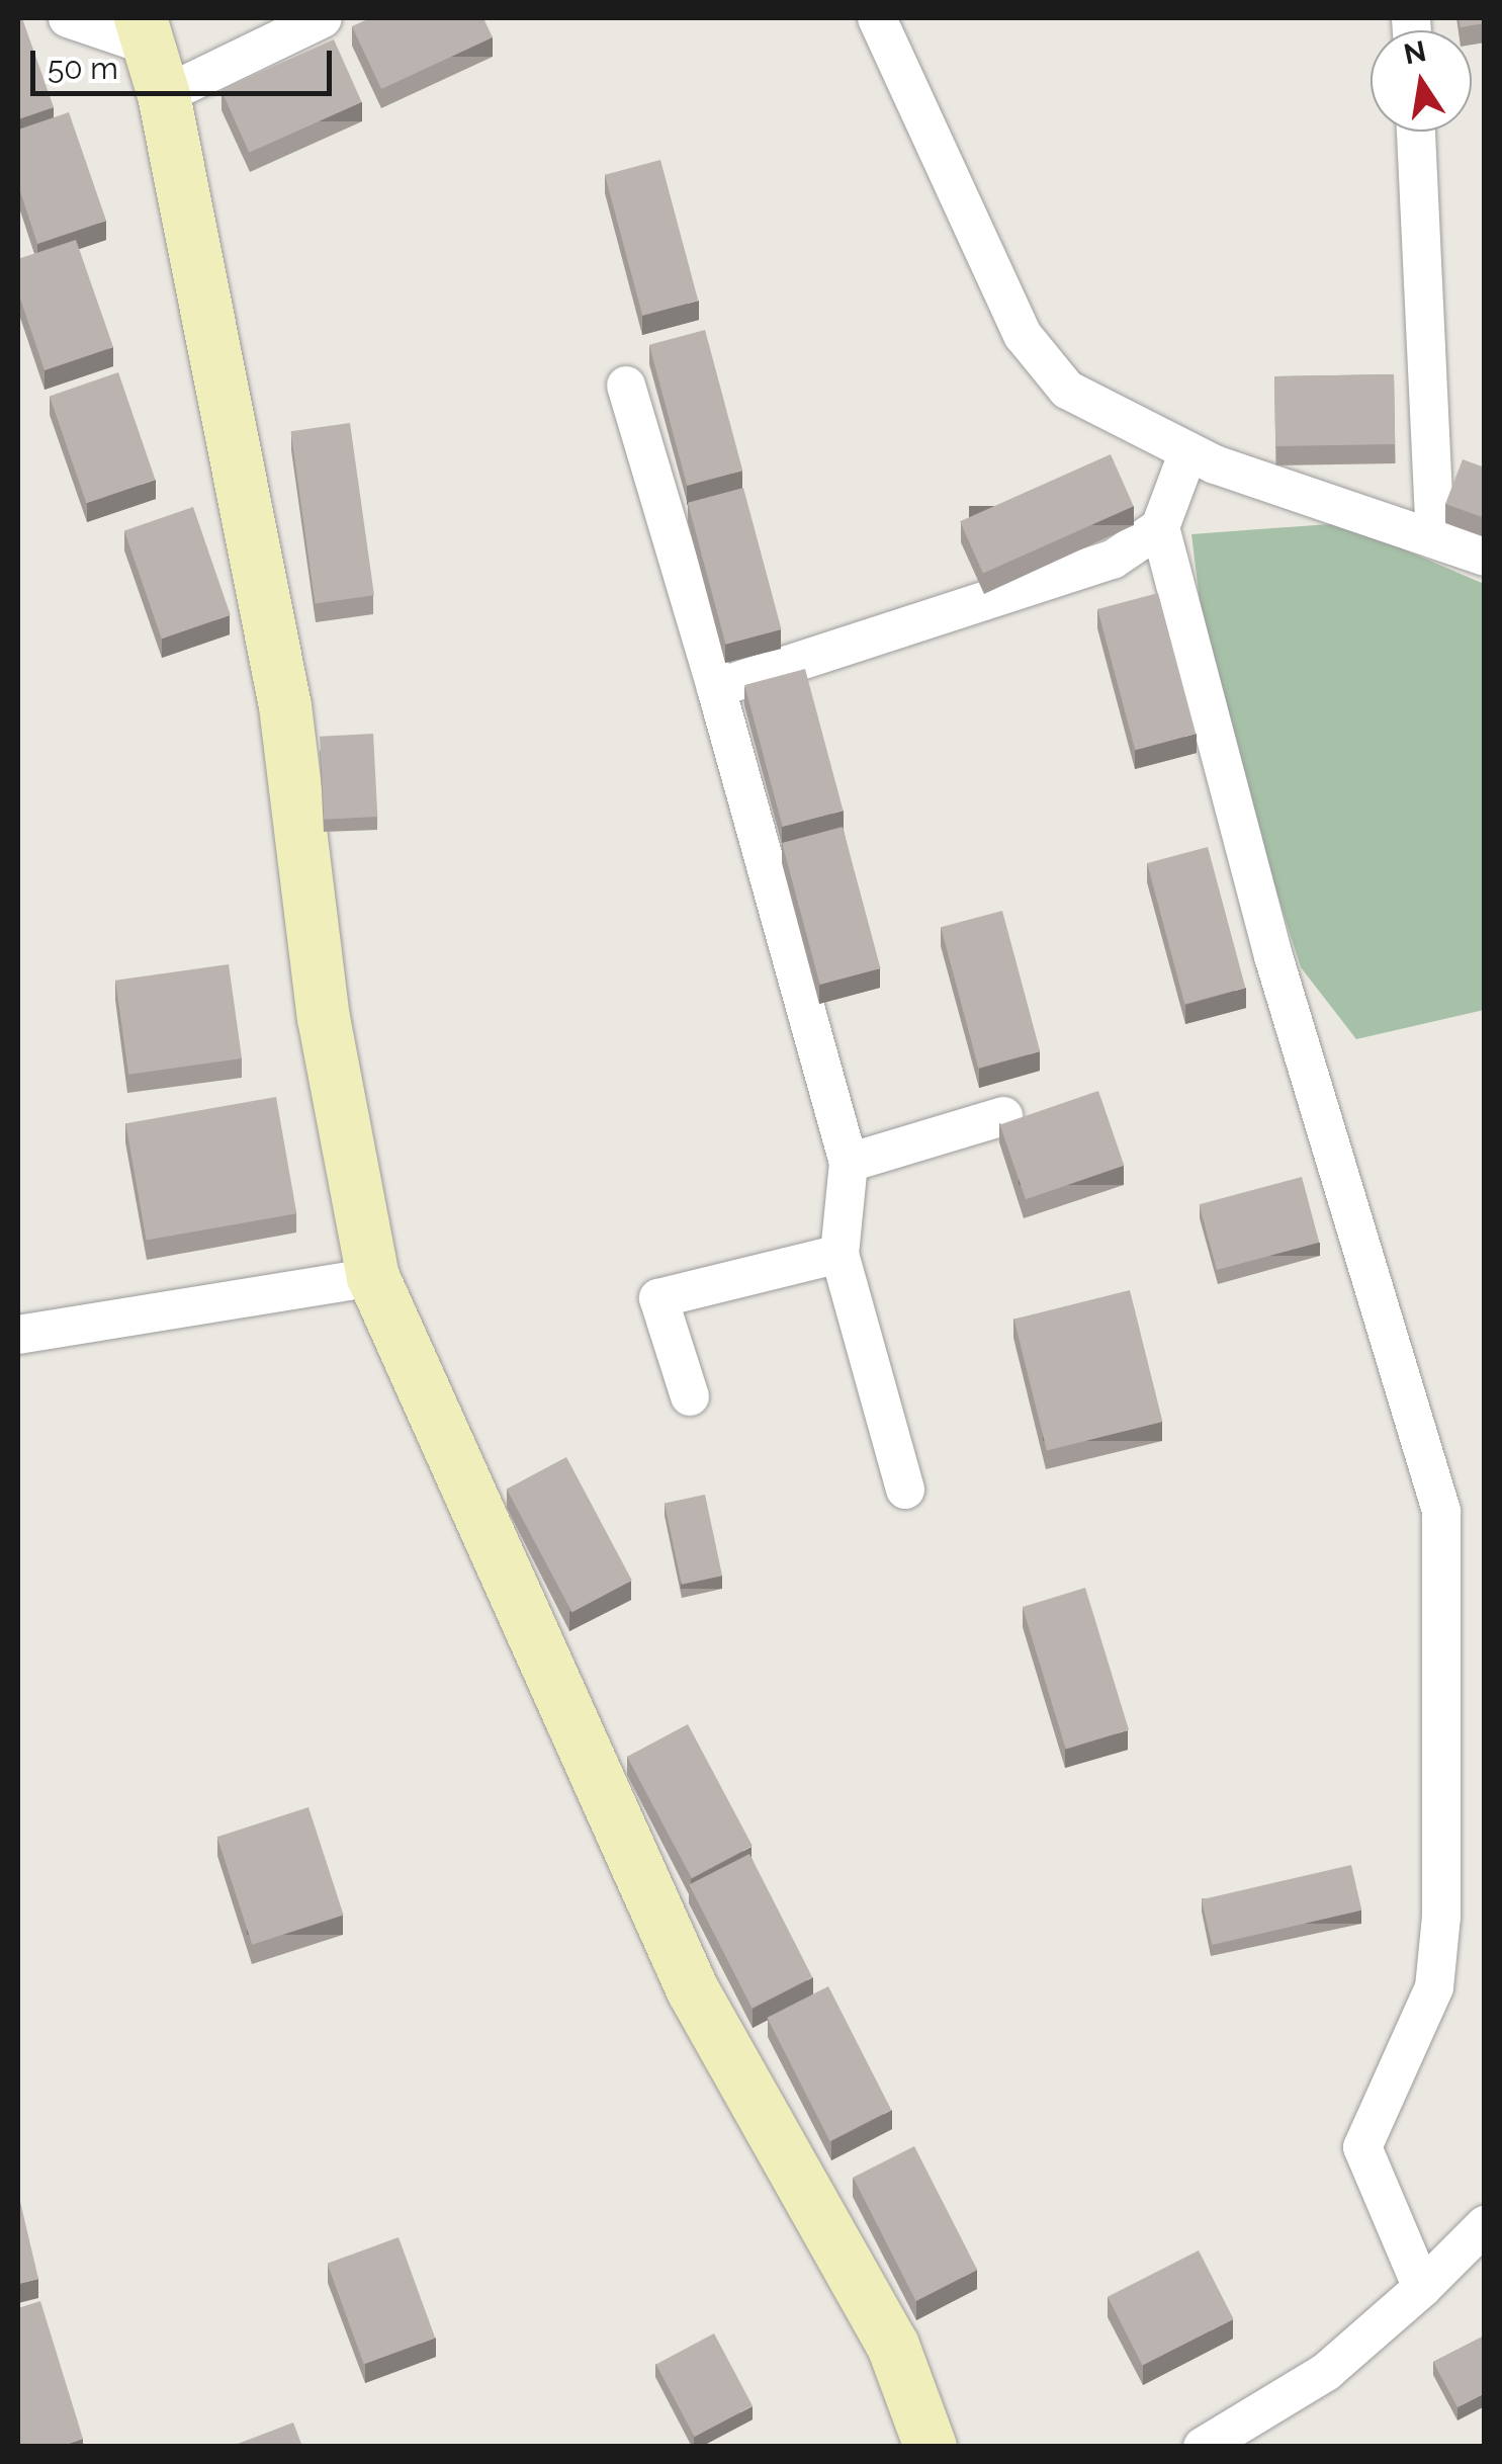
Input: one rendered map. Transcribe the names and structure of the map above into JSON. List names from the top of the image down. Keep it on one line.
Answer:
{"scale_bar":"50 m","north":"top"}
